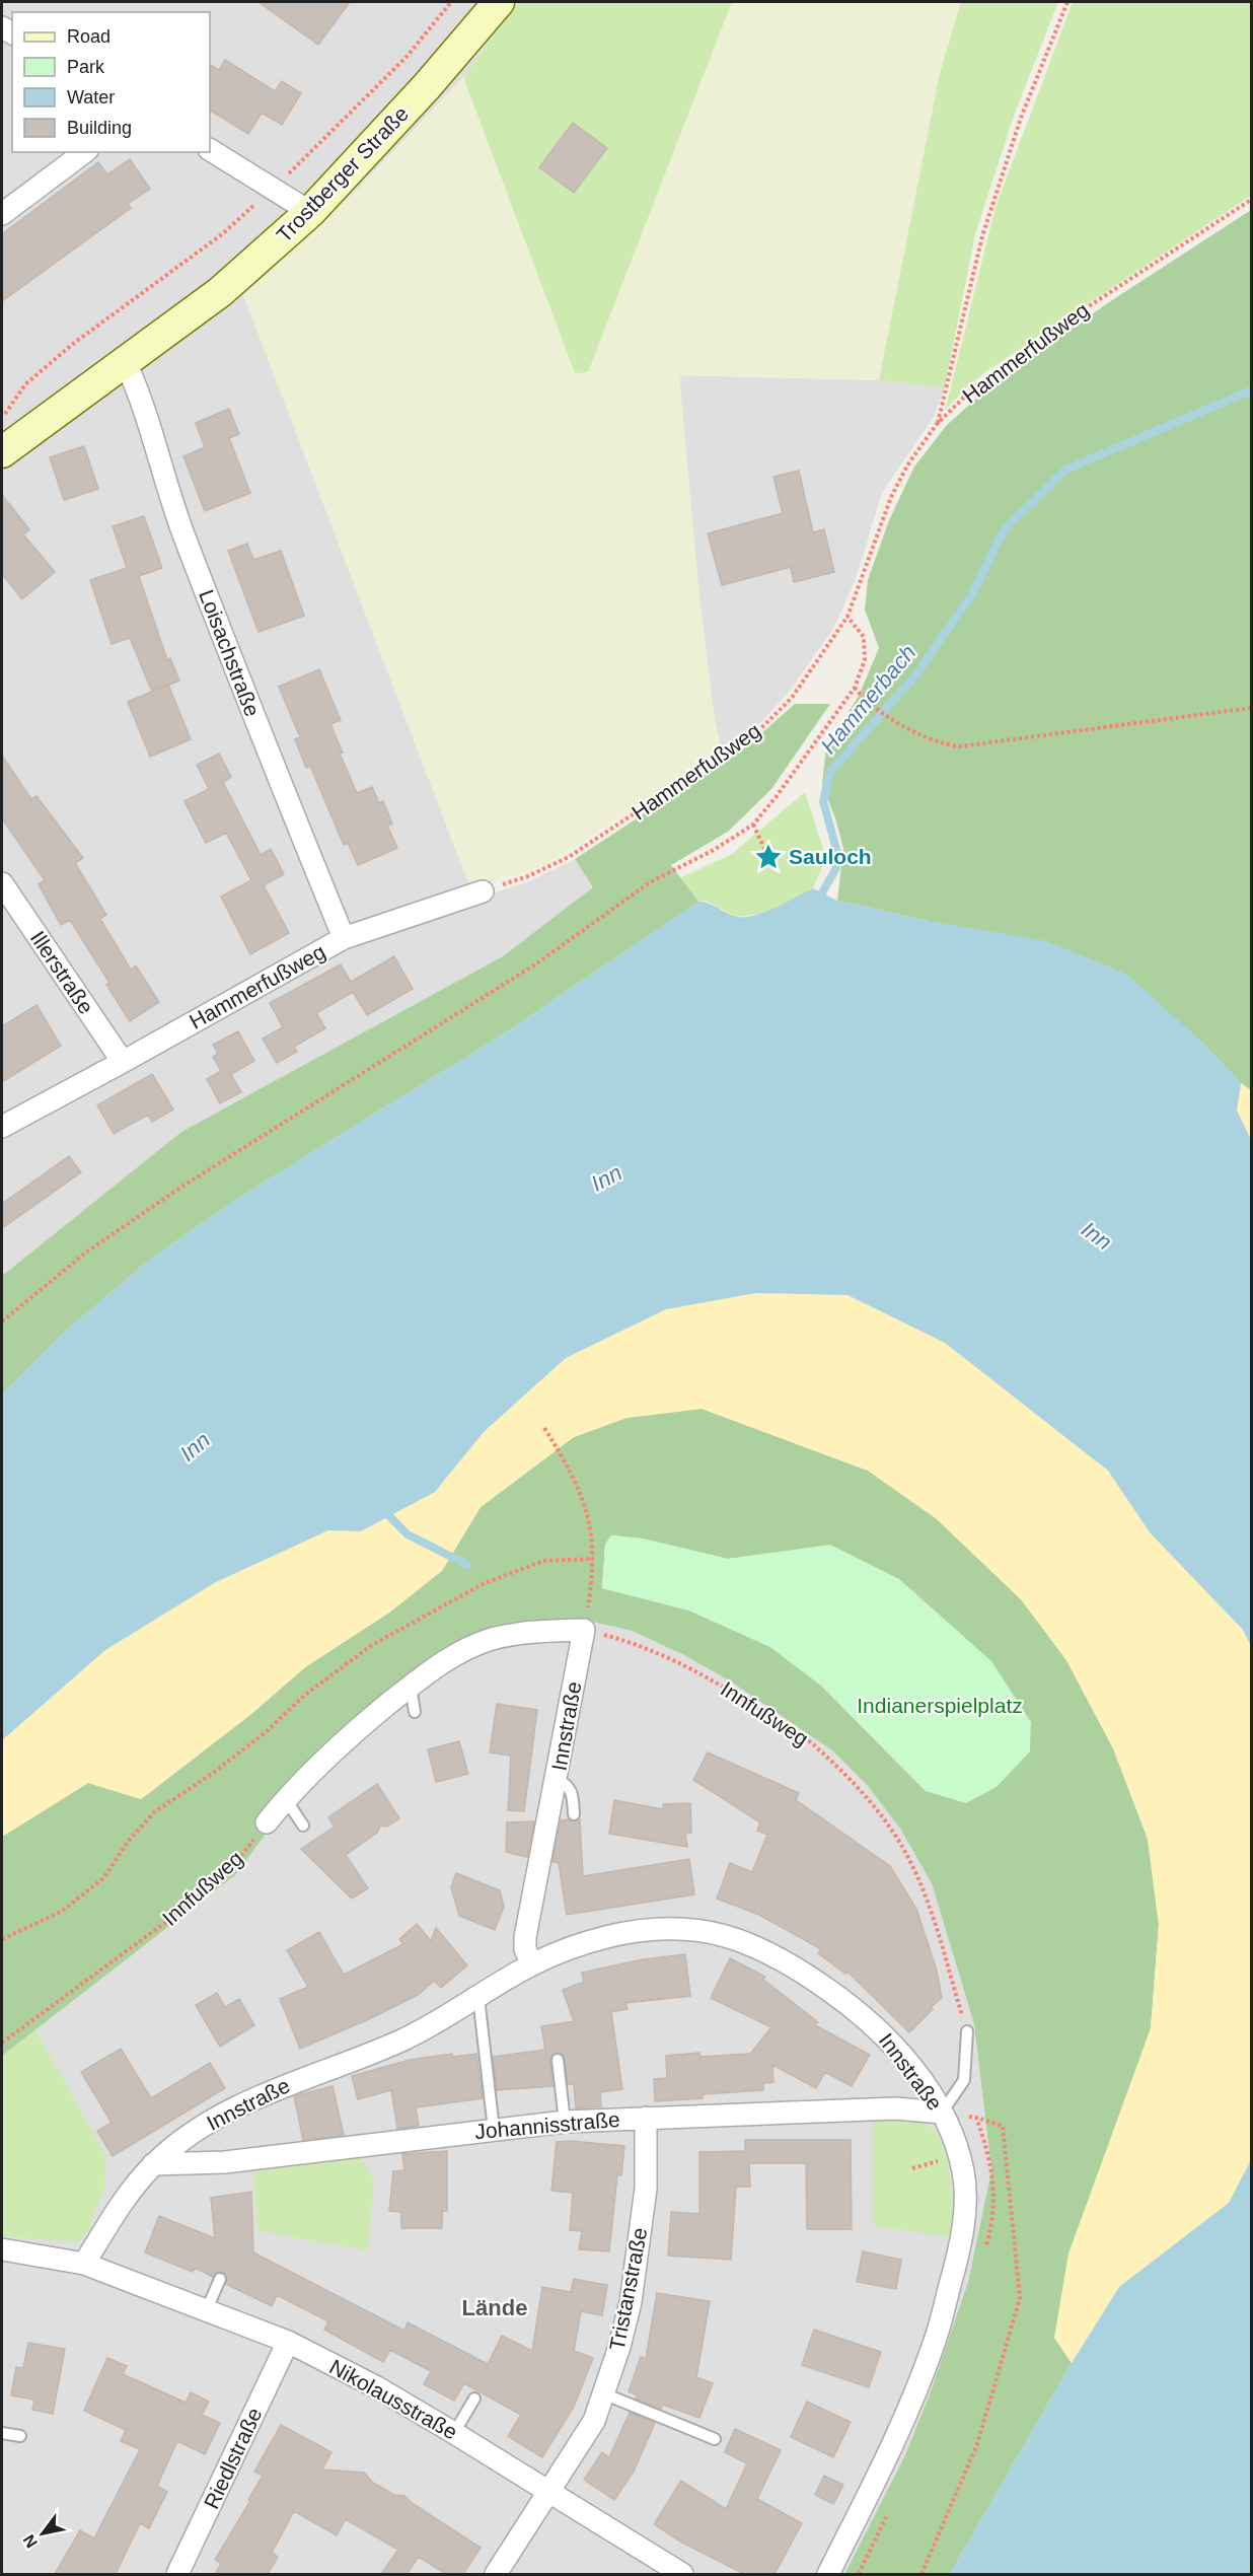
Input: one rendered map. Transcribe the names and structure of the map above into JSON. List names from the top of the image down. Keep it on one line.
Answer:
{"streets":{"main road":["Trostberger Straße"],"street":["Hammerfußweg","Loisachstraße","Illerstraße","Innstraße","Johannisstraße","Tristanstraße","Nikolausstraße","Riedlstraße"],"path":["Innfußweg"]},"crossings":[["Trostberger Straße","Loisachstraße"],["Hammerfußweg","Loisachstraße"],["Hammerfußweg","Illerstraße"],["Innfußweg","Innstraße"],["Innstraße","Johannisstraße"],["Innstraße","Nikolausstraße"],["Johannisstraße","Tristanstraße"],["Tristanstraße","Nikolausstraße"],["Nikolausstraße","Riedlstraße"]],"districts":["Lände"],"water":["Hammerbach","Inn"],"parks":["Indianerspielplatz"],"places":{"place":["Sauloch"]},"legend":["Road","Park","Water","Building"],"north":"bottom left"}
